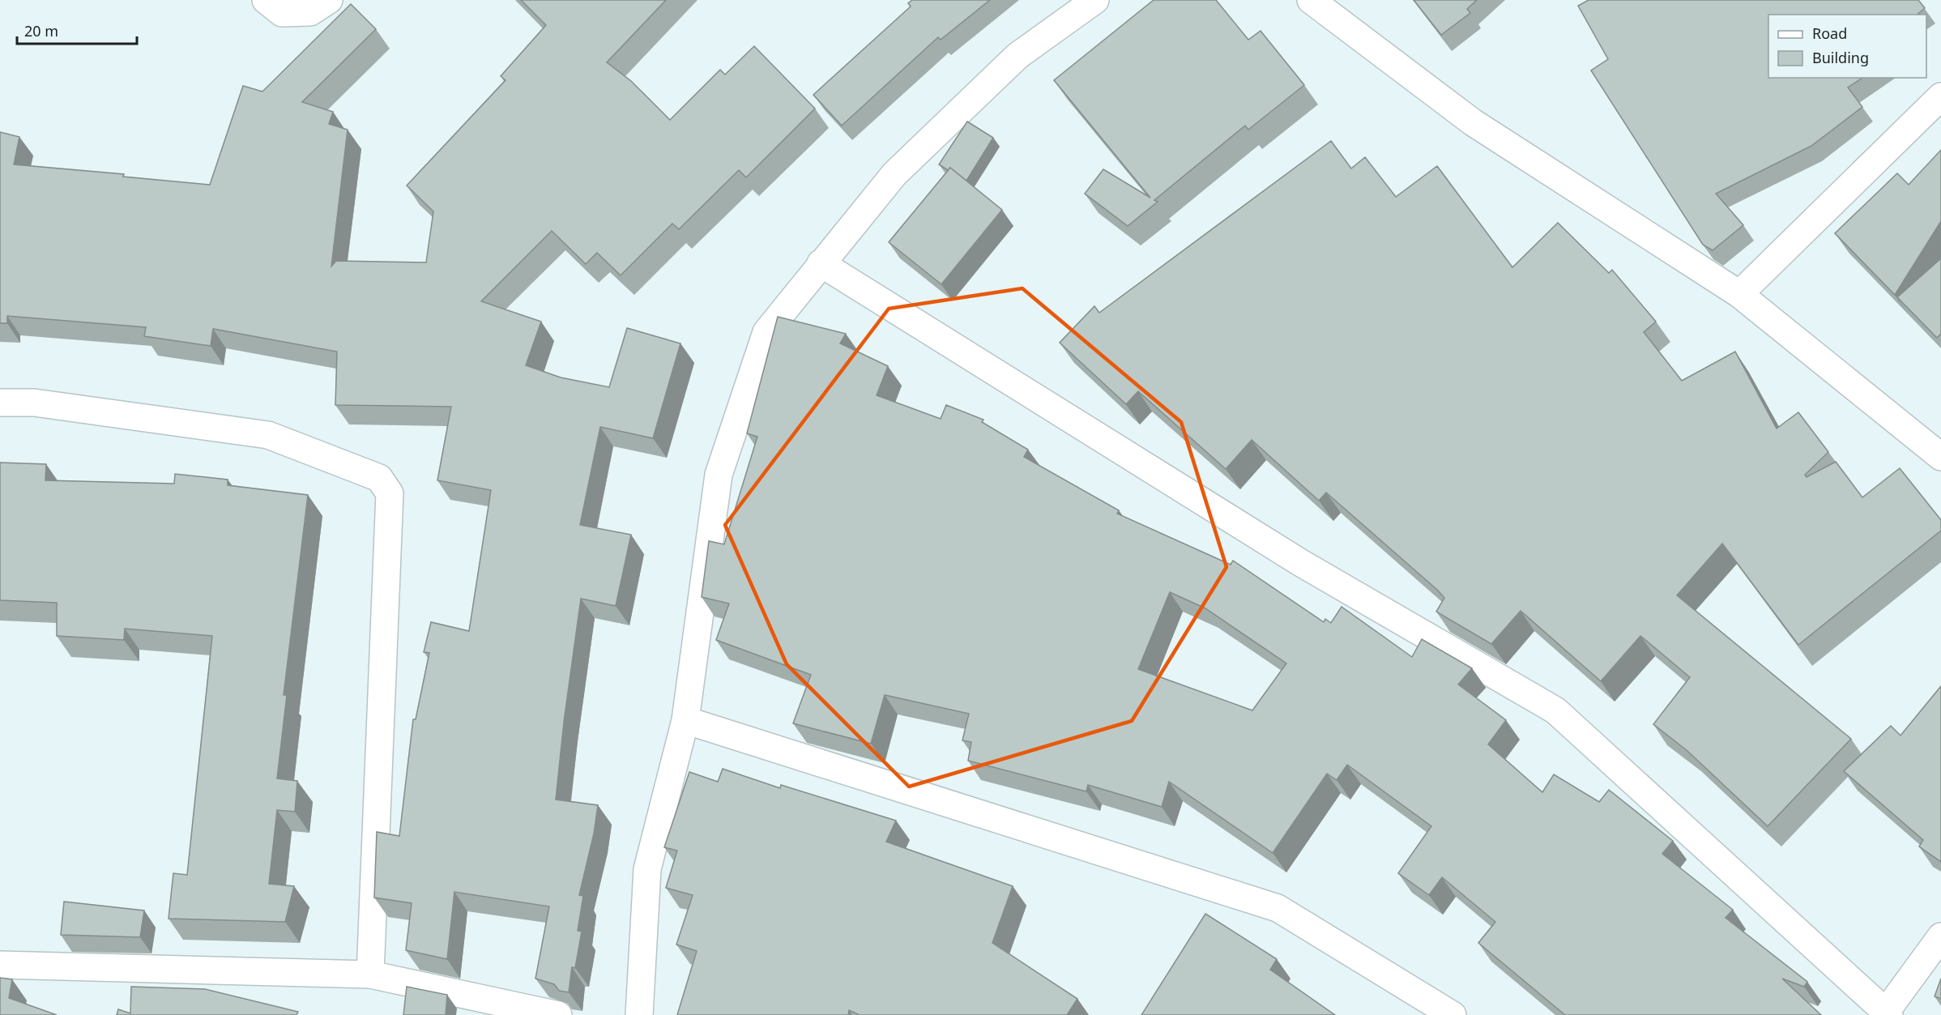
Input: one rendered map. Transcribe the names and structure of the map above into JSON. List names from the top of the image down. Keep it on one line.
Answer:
{"legend":["Road","Building"],"scale_bar":"20 m"}
